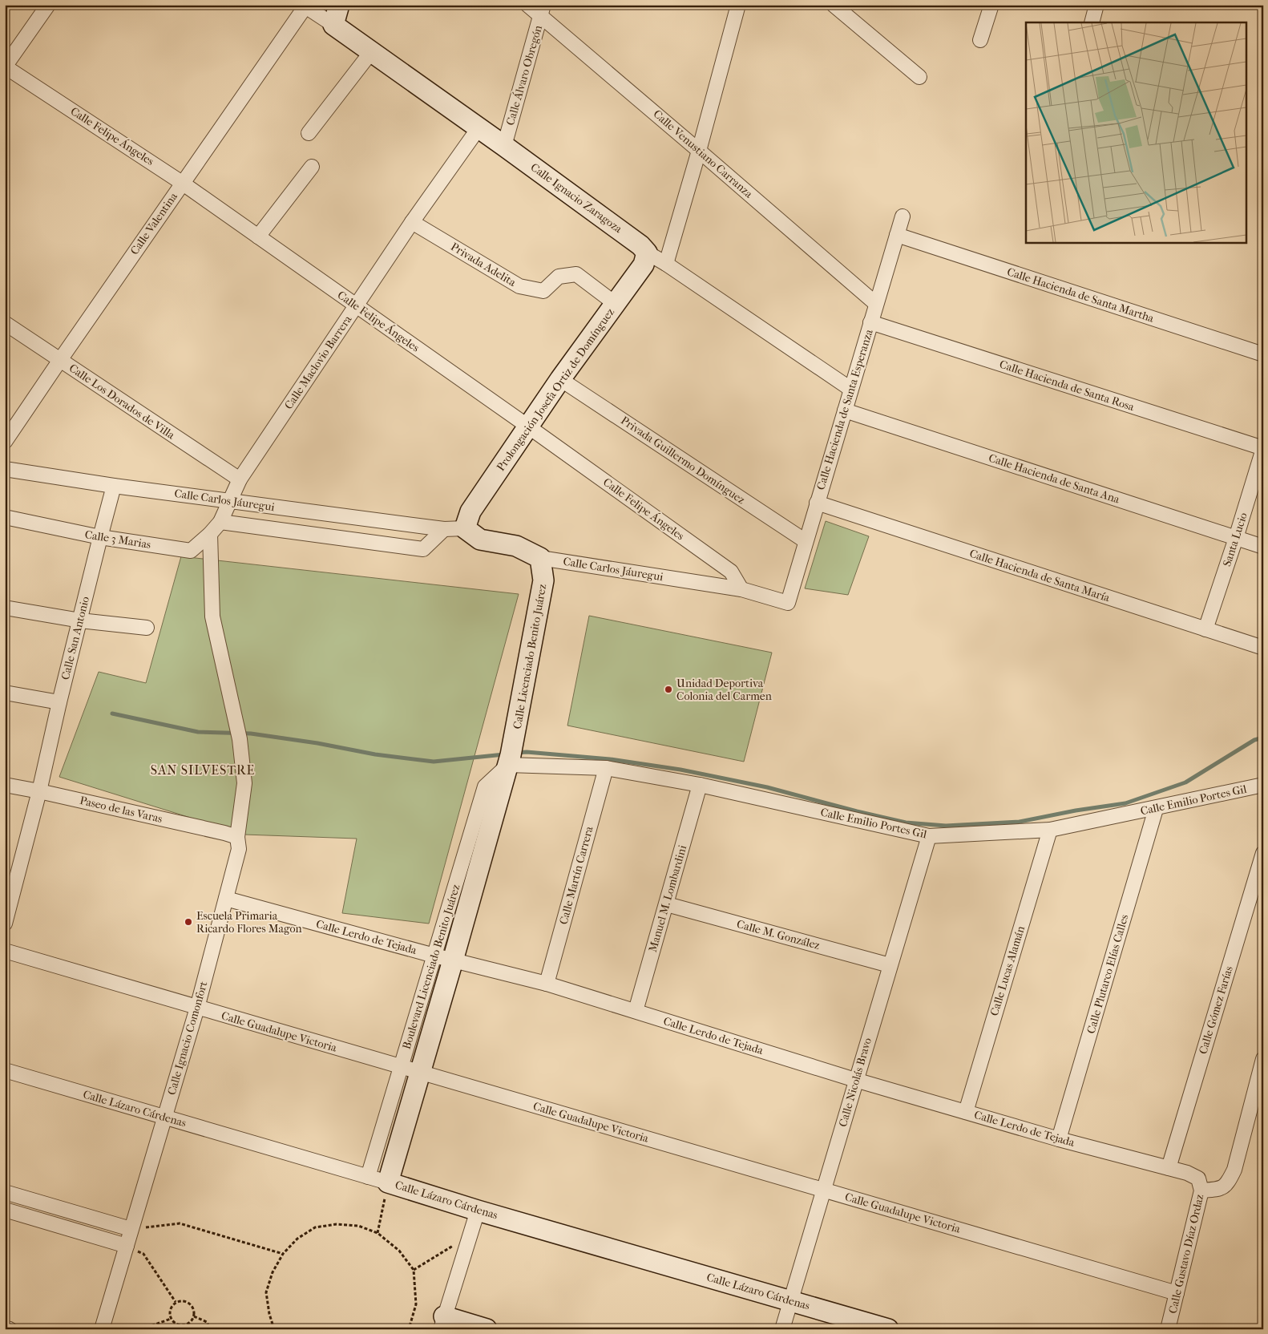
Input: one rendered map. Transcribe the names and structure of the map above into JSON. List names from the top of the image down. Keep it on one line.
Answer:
{"streets":{"street":["Calle Álvaro Obregón","Calle Felipe Ángeles","Calle Venustiano Carranza","Calle Ignacio Zaragoza","Calle Valentina","Privada Adelita","Calle Hacienda de Santa Martha","Calle Maclovio Barrera","Calle Hacienda de Santa Rosa","Prolongación Josefa Ortiz de Domínguez","Calle Los Dorados de Villa","Calle Hacienda de Santa Esperanza","Privada Guillermo Domínguez","Calle Hacienda de Santa Ana","Calle Carlos Jáuregui","Calle 3 Marias","Santa Lucio","Calle Hacienda de Santa María","Calle San Antonio","Calle Licenciado Benito Juárez","Calle Emilio Portes Gil","Paseo de las Varas","Calle Martín Carrera","Manuel M. Lombardini","Calle M. González","Calle Lerdo de Tejada","Boulevard Licenciado Benito Juárez","Calle Lucas Alamán","Calle Plutarco Elías Calles","Calle Gómez Farías","Calle Guadalupe Victoria","Calle Ignacio Comonfort","Calle Nicolás Bravo","Calle Lázaro Cárdenas","Calle Gustavo Díaz Ordaz"]},"crossings":[["Calle Álvaro Obregón","Calle Venustiano Carranza"],["Calle Álvaro Obregón","Calle Ignacio Zaragoza"],["Calle Felipe Ángeles","Calle Valentina"],["Calle Felipe Ángeles","Calle Maclovio Barrera"],["Calle Felipe Ángeles","Prolongación Josefa Ortiz de Domínguez"],["Calle Felipe Ángeles","Calle Carlos Jáuregui"],["Calle Venustiano Carranza","Calle Hacienda de Santa Esperanza"],["Calle Ignacio Zaragoza","Calle Valentina"],["Calle Ignacio Zaragoza","Calle Maclovio Barrera"],["Calle Ignacio Zaragoza","Prolongación Josefa Ortiz de Domínguez"],["Calle Ignacio Zaragoza","Calle Hacienda de Santa Esperanza"],["Calle Valentina","Calle Los Dorados de Villa"],["Privada Adelita","Calle Maclovio Barrera"],["Privada Adelita","Prolongación Josefa Ortiz de Domínguez"],["Calle Hacienda de Santa Martha","Calle Hacienda de Santa Esperanza"],["Calle Maclovio Barrera","Calle Los Dorados de Villa"],["Calle Maclovio Barrera","Calle Carlos Jáuregui"],["Calle Maclovio Barrera","Calle 3 Marias"],["Calle Hacienda de Santa Rosa","Calle Hacienda de Santa Esperanza"],["Calle Hacienda de Santa Rosa","Santa Lucio"],["Prolongación Josefa Ortiz de Domínguez","Privada Guillermo Domínguez"],["Prolongación Josefa Ortiz de Domínguez","Calle Carlos Jáuregui"],["Calle Hacienda de Santa Esperanza","Privada Guillermo Domínguez"],["Calle Hacienda de Santa Esperanza","Calle Hacienda de Santa Ana"],["Calle Hacienda de Santa Esperanza","Calle Carlos Jáuregui"],["Calle Hacienda de Santa Esperanza","Calle Hacienda de Santa María"],["Calle Hacienda de Santa Ana","Santa Lucio"],["Calle Carlos Jáuregui","Calle 3 Marias"],["Calle Carlos Jáuregui","Calle San Antonio"],["Calle Carlos Jáuregui","Calle Licenciado Benito Juárez"],["Calle 3 Marias","Calle San Antonio"],["Calle 3 Marias","Calle Ignacio Comonfort"],["Santa Lucio","Calle Hacienda de Santa María"],["Calle San Antonio","Paseo de las Varas"],["Calle Licenciado Benito Juárez","Calle Emilio Portes Gil"],["Calle Licenciado Benito Juárez","Boulevard Licenciado Benito Juárez"],["Calle Emilio Portes Gil","Calle Martín Carrera"],["Calle Emilio Portes Gil","Manuel M. Lombardini"],["Calle Emilio Portes Gil","Boulevard Licenciado Benito Juárez"],["Calle Emilio Portes Gil","Calle Lucas Alamán"],["Calle Emilio Portes Gil","Calle Plutarco Elías Calles"],["Calle Emilio Portes Gil","Calle Nicolás Bravo"],["Paseo de las Varas","Calle Ignacio Comonfort"],["Calle Martín Carrera","Calle Lerdo de Tejada"],["Manuel M. Lombardini","Calle M. González"],["Manuel M. Lombardini","Calle Lerdo de Tejada"],["Calle M. González","Calle Nicolás Bravo"],["Calle Lerdo de Tejada","Boulevard Licenciado Benito Juárez"],["Calle Lerdo de Tejada","Calle Lucas Alamán"],["Calle Lerdo de Tejada","Calle Plutarco Elías Calles"],["Calle Lerdo de Tejada","Calle Gómez Farías"],["Calle Lerdo de Tejada","Calle Ignacio Comonfort"],["Calle Lerdo de Tejada","Calle Nicolás Bravo"],["Calle Lerdo de Tejada","Calle Gustavo Díaz Ordaz"],["Boulevard Licenciado Benito Juárez","Calle Guadalupe Victoria"],["Boulevard Licenciado Benito Juárez","Calle Lázaro Cárdenas"],["Calle Guadalupe Victoria","Calle Ignacio Comonfort"],["Calle Guadalupe Victoria","Calle Nicolás Bravo"],["Calle Guadalupe Victoria","Calle Gustavo Díaz Ordaz"],["Calle Ignacio Comonfort","Calle Lázaro Cárdenas"],["Calle Nicolás Bravo","Calle Lázaro Cárdenas"]],"districts":["SAN SILVESTRE"],"places":["Unidad Deportiva Colonia del Carmen","Escuela Primaria Ricardo Flores Magon"]}
